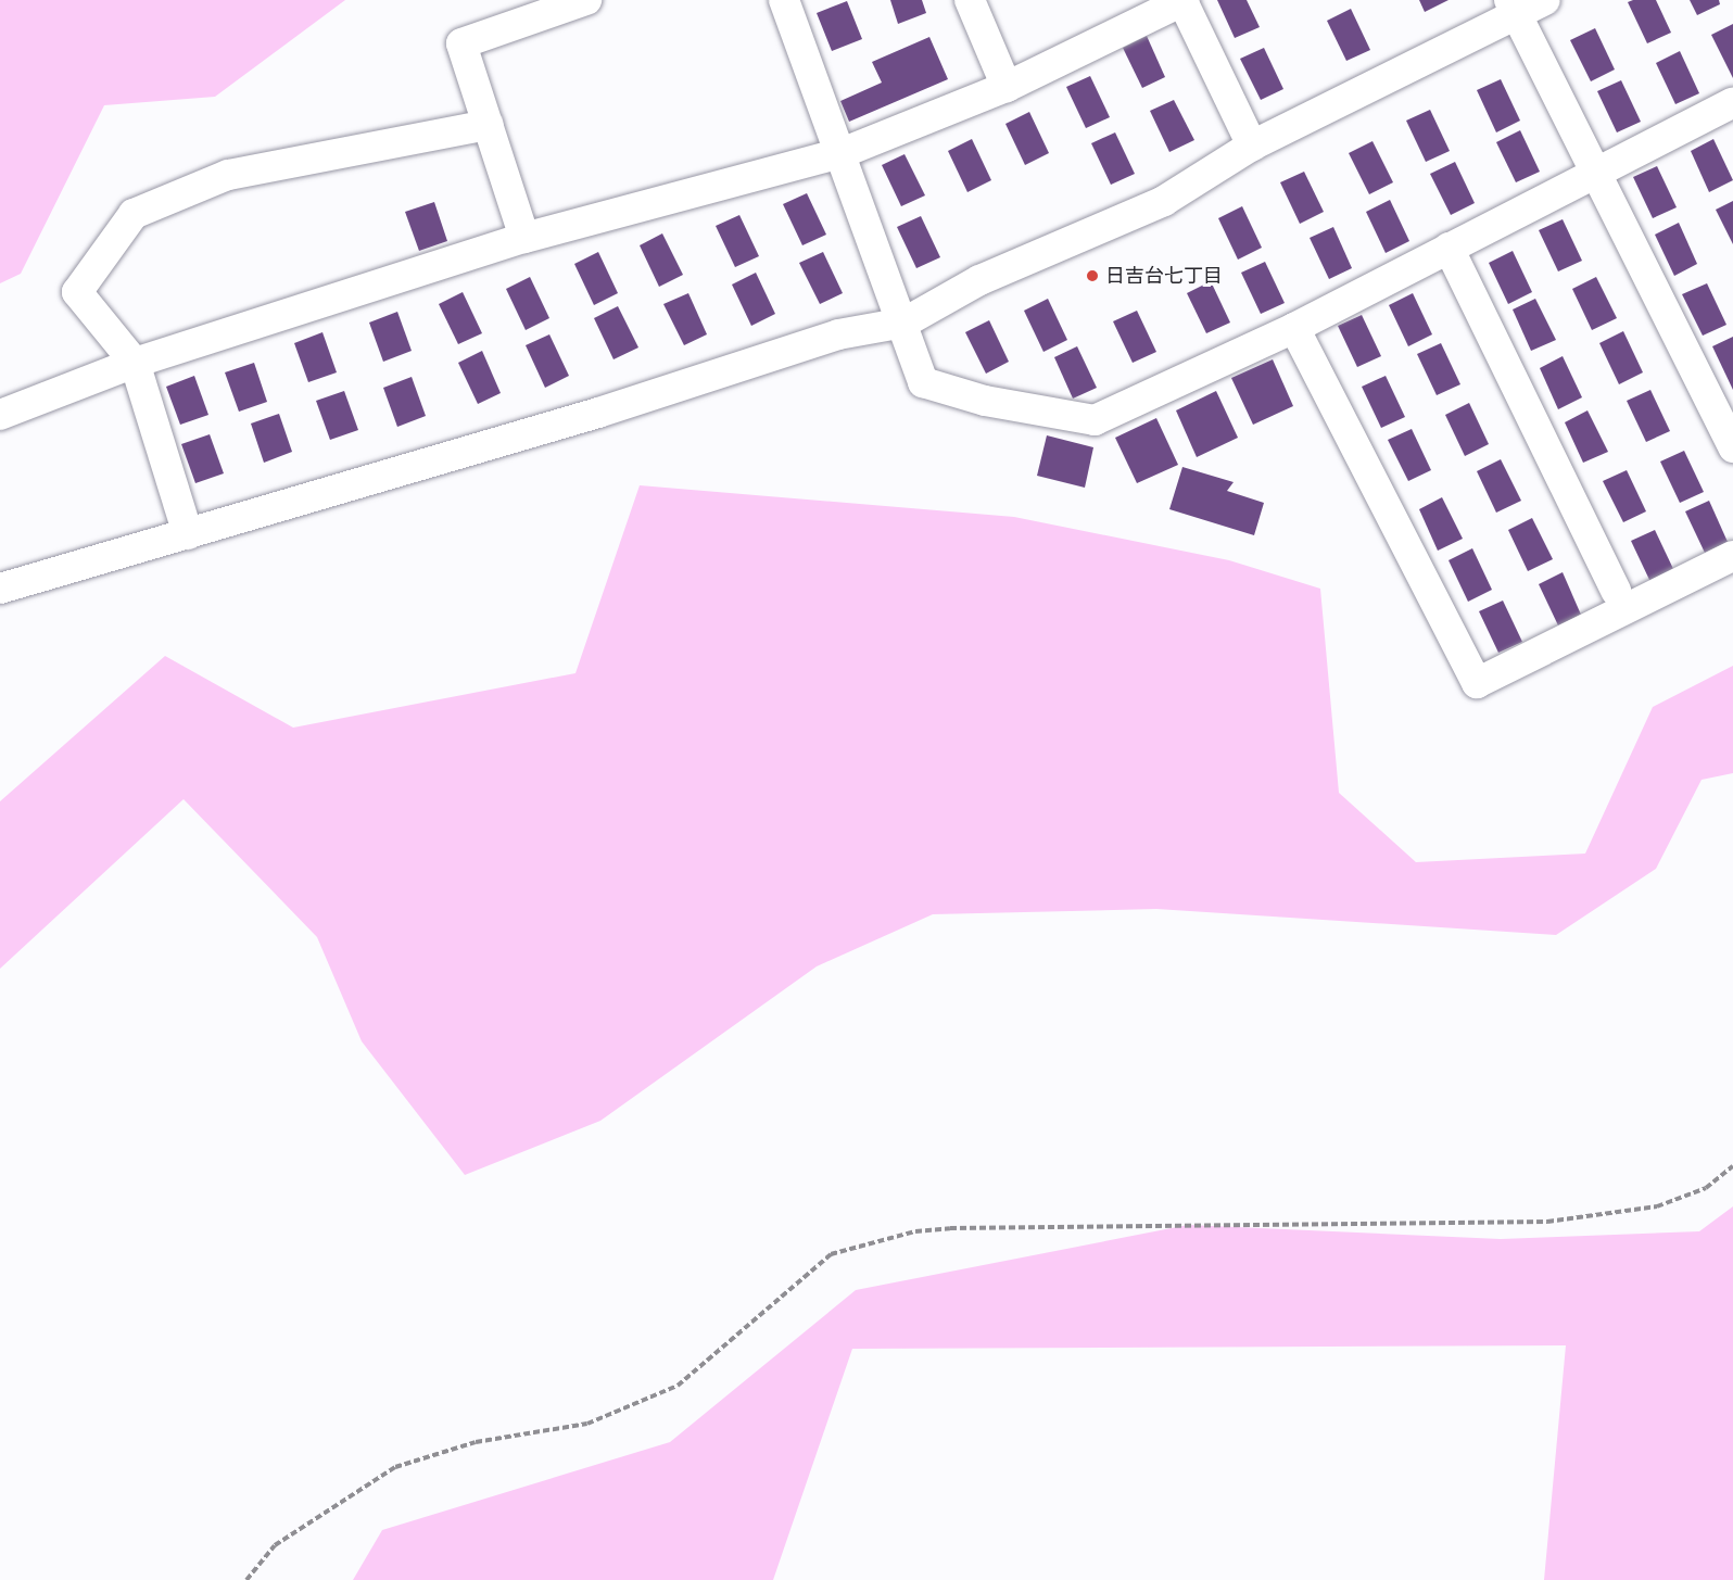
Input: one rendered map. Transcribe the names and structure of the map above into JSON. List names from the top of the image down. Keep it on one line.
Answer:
{"places":["日吉台七丁目"]}
